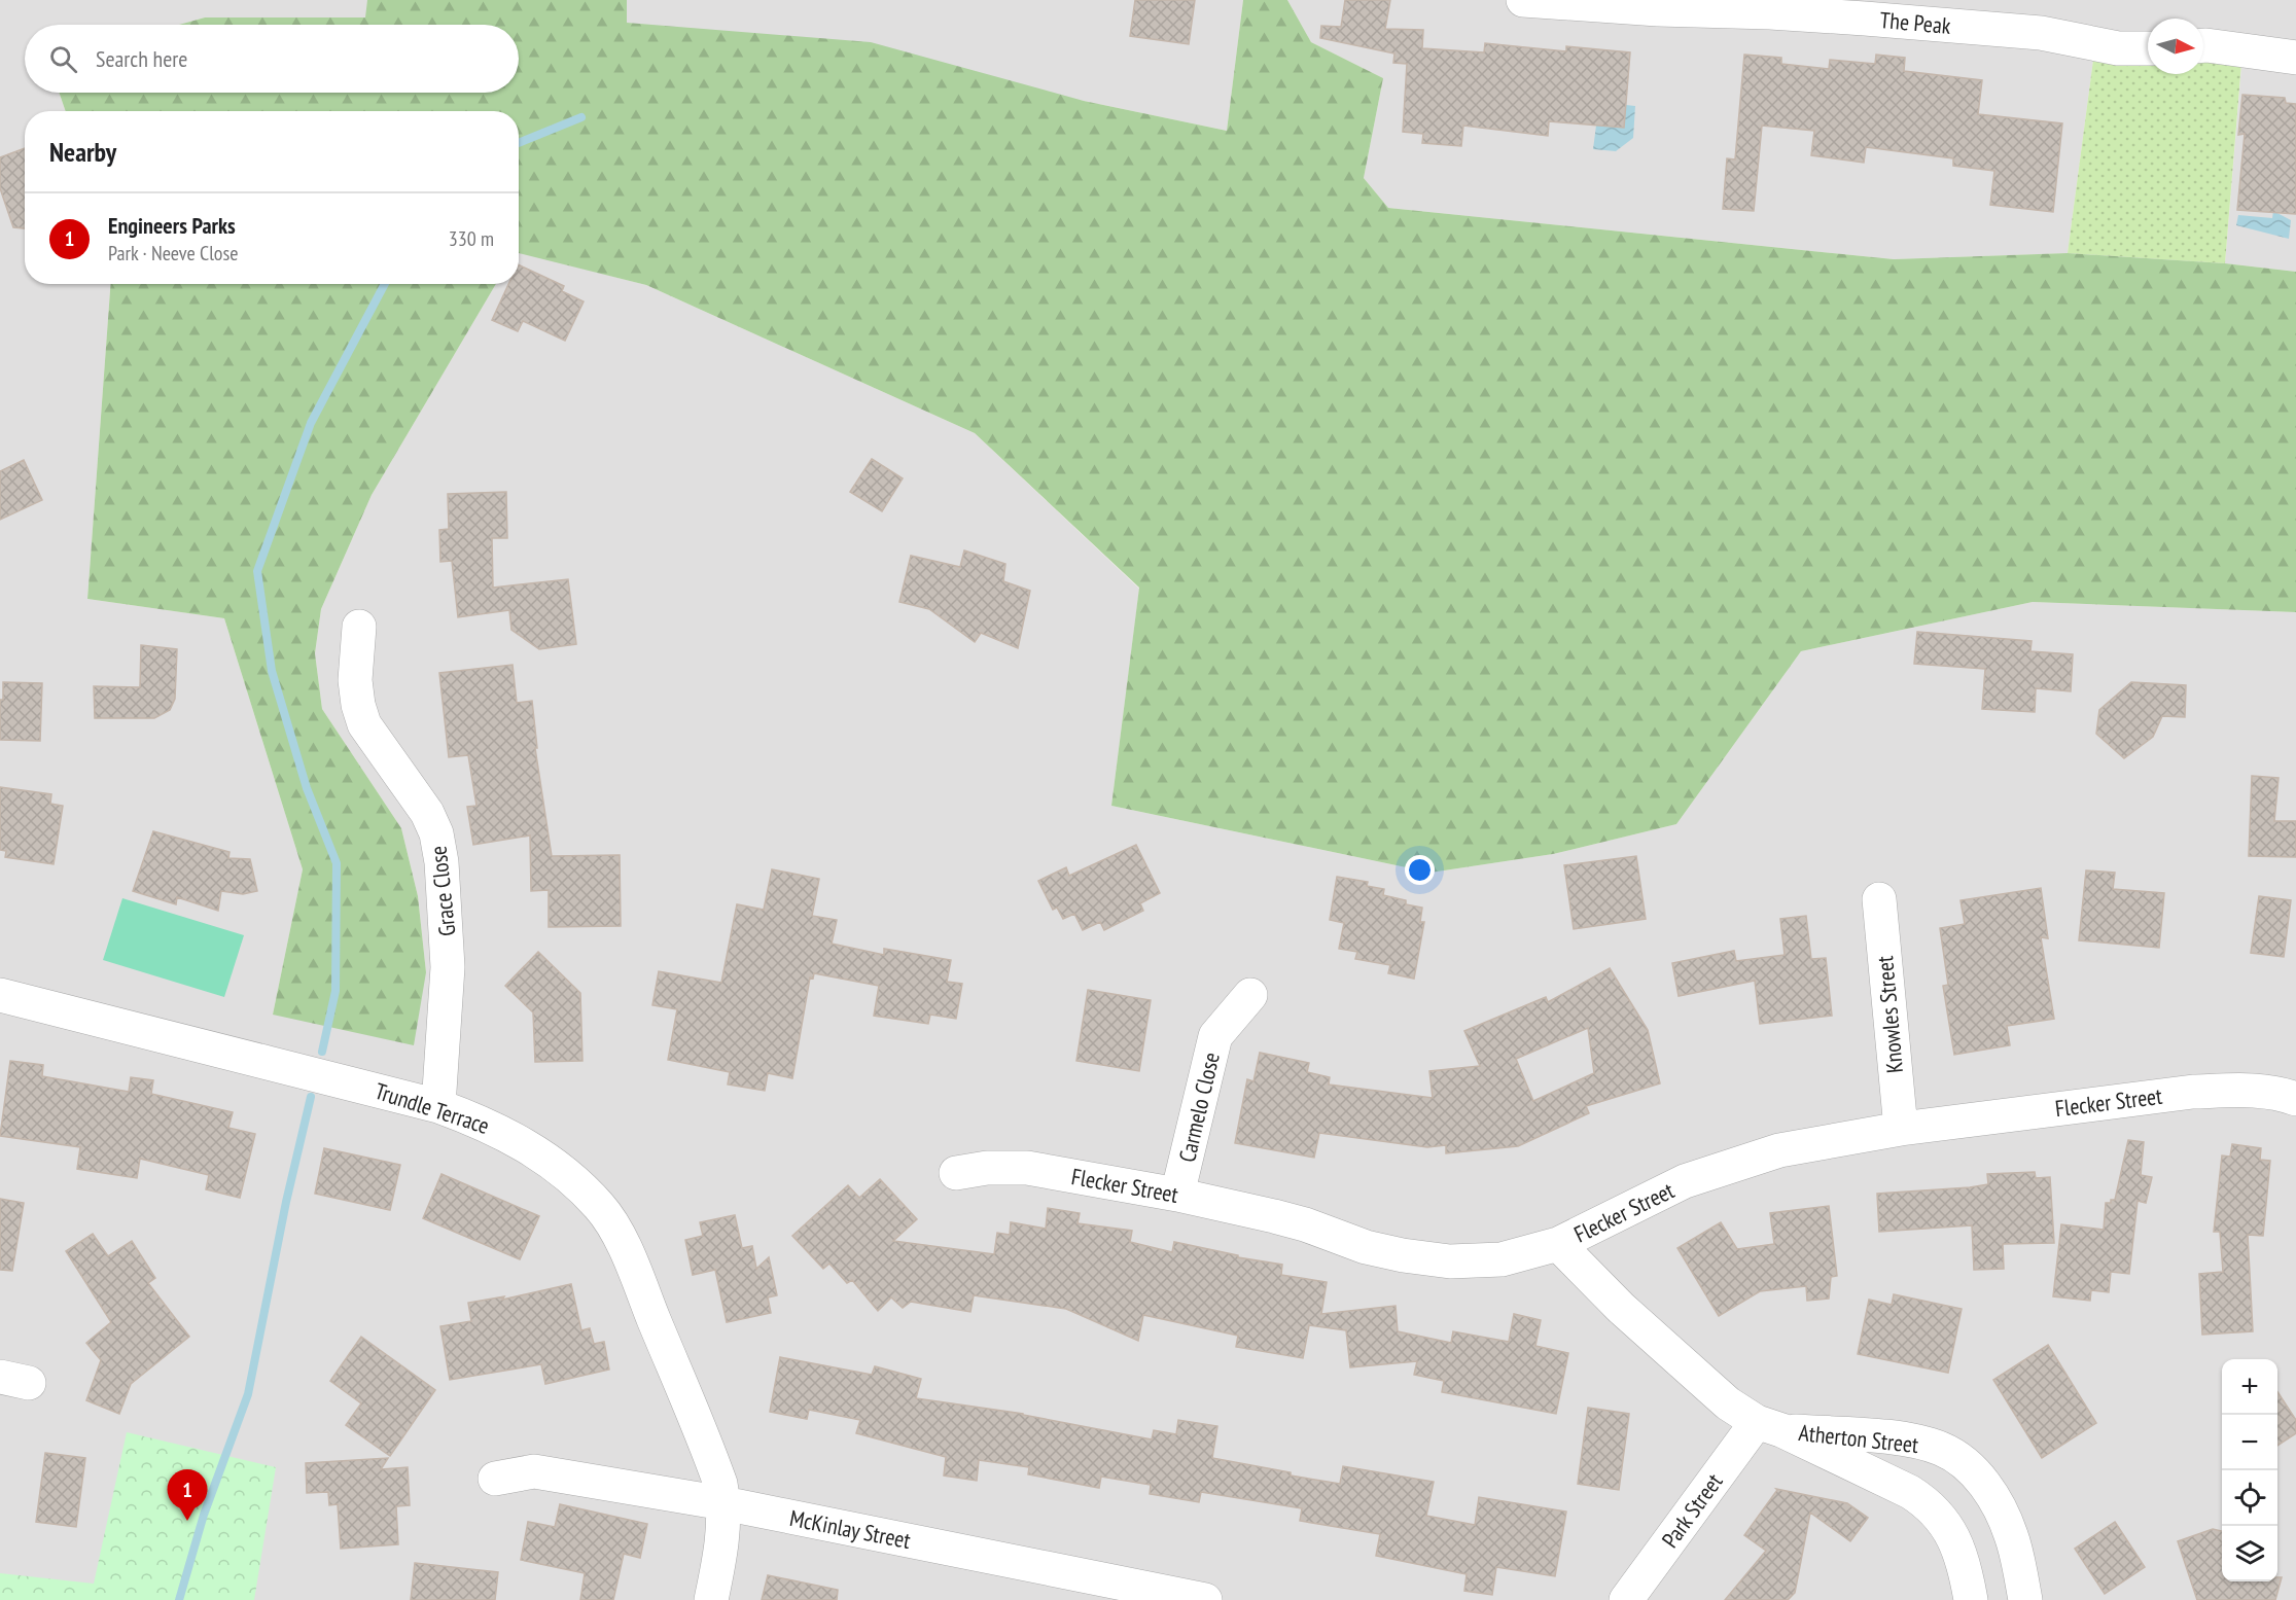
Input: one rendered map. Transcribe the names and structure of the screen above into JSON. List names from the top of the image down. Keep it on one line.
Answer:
{"streets":{"street":["The Peak","Grace Close","Knowles Street","Flecker Street","Carmelo Close","Trundle Terrace","Atherton Street","Park Street","McKinlay Street"]},"crossings":[["Grace Close","Trundle Terrace"],["Knowles Street","Flecker Street"],["Flecker Street","Carmelo Close"],["Flecker Street","Atherton Street"],["Trundle Terrace","McKinlay Street"],["Atherton Street","Park Street"]],"north":"right","page":{"search":"Search here","heading":"Nearby","list":[{"mark":"1","name":"Engineers Parks","note":"Park · Neeve Close","value":"330 m"}],"map_buttons":["+","−"],"pins":"1"}}
